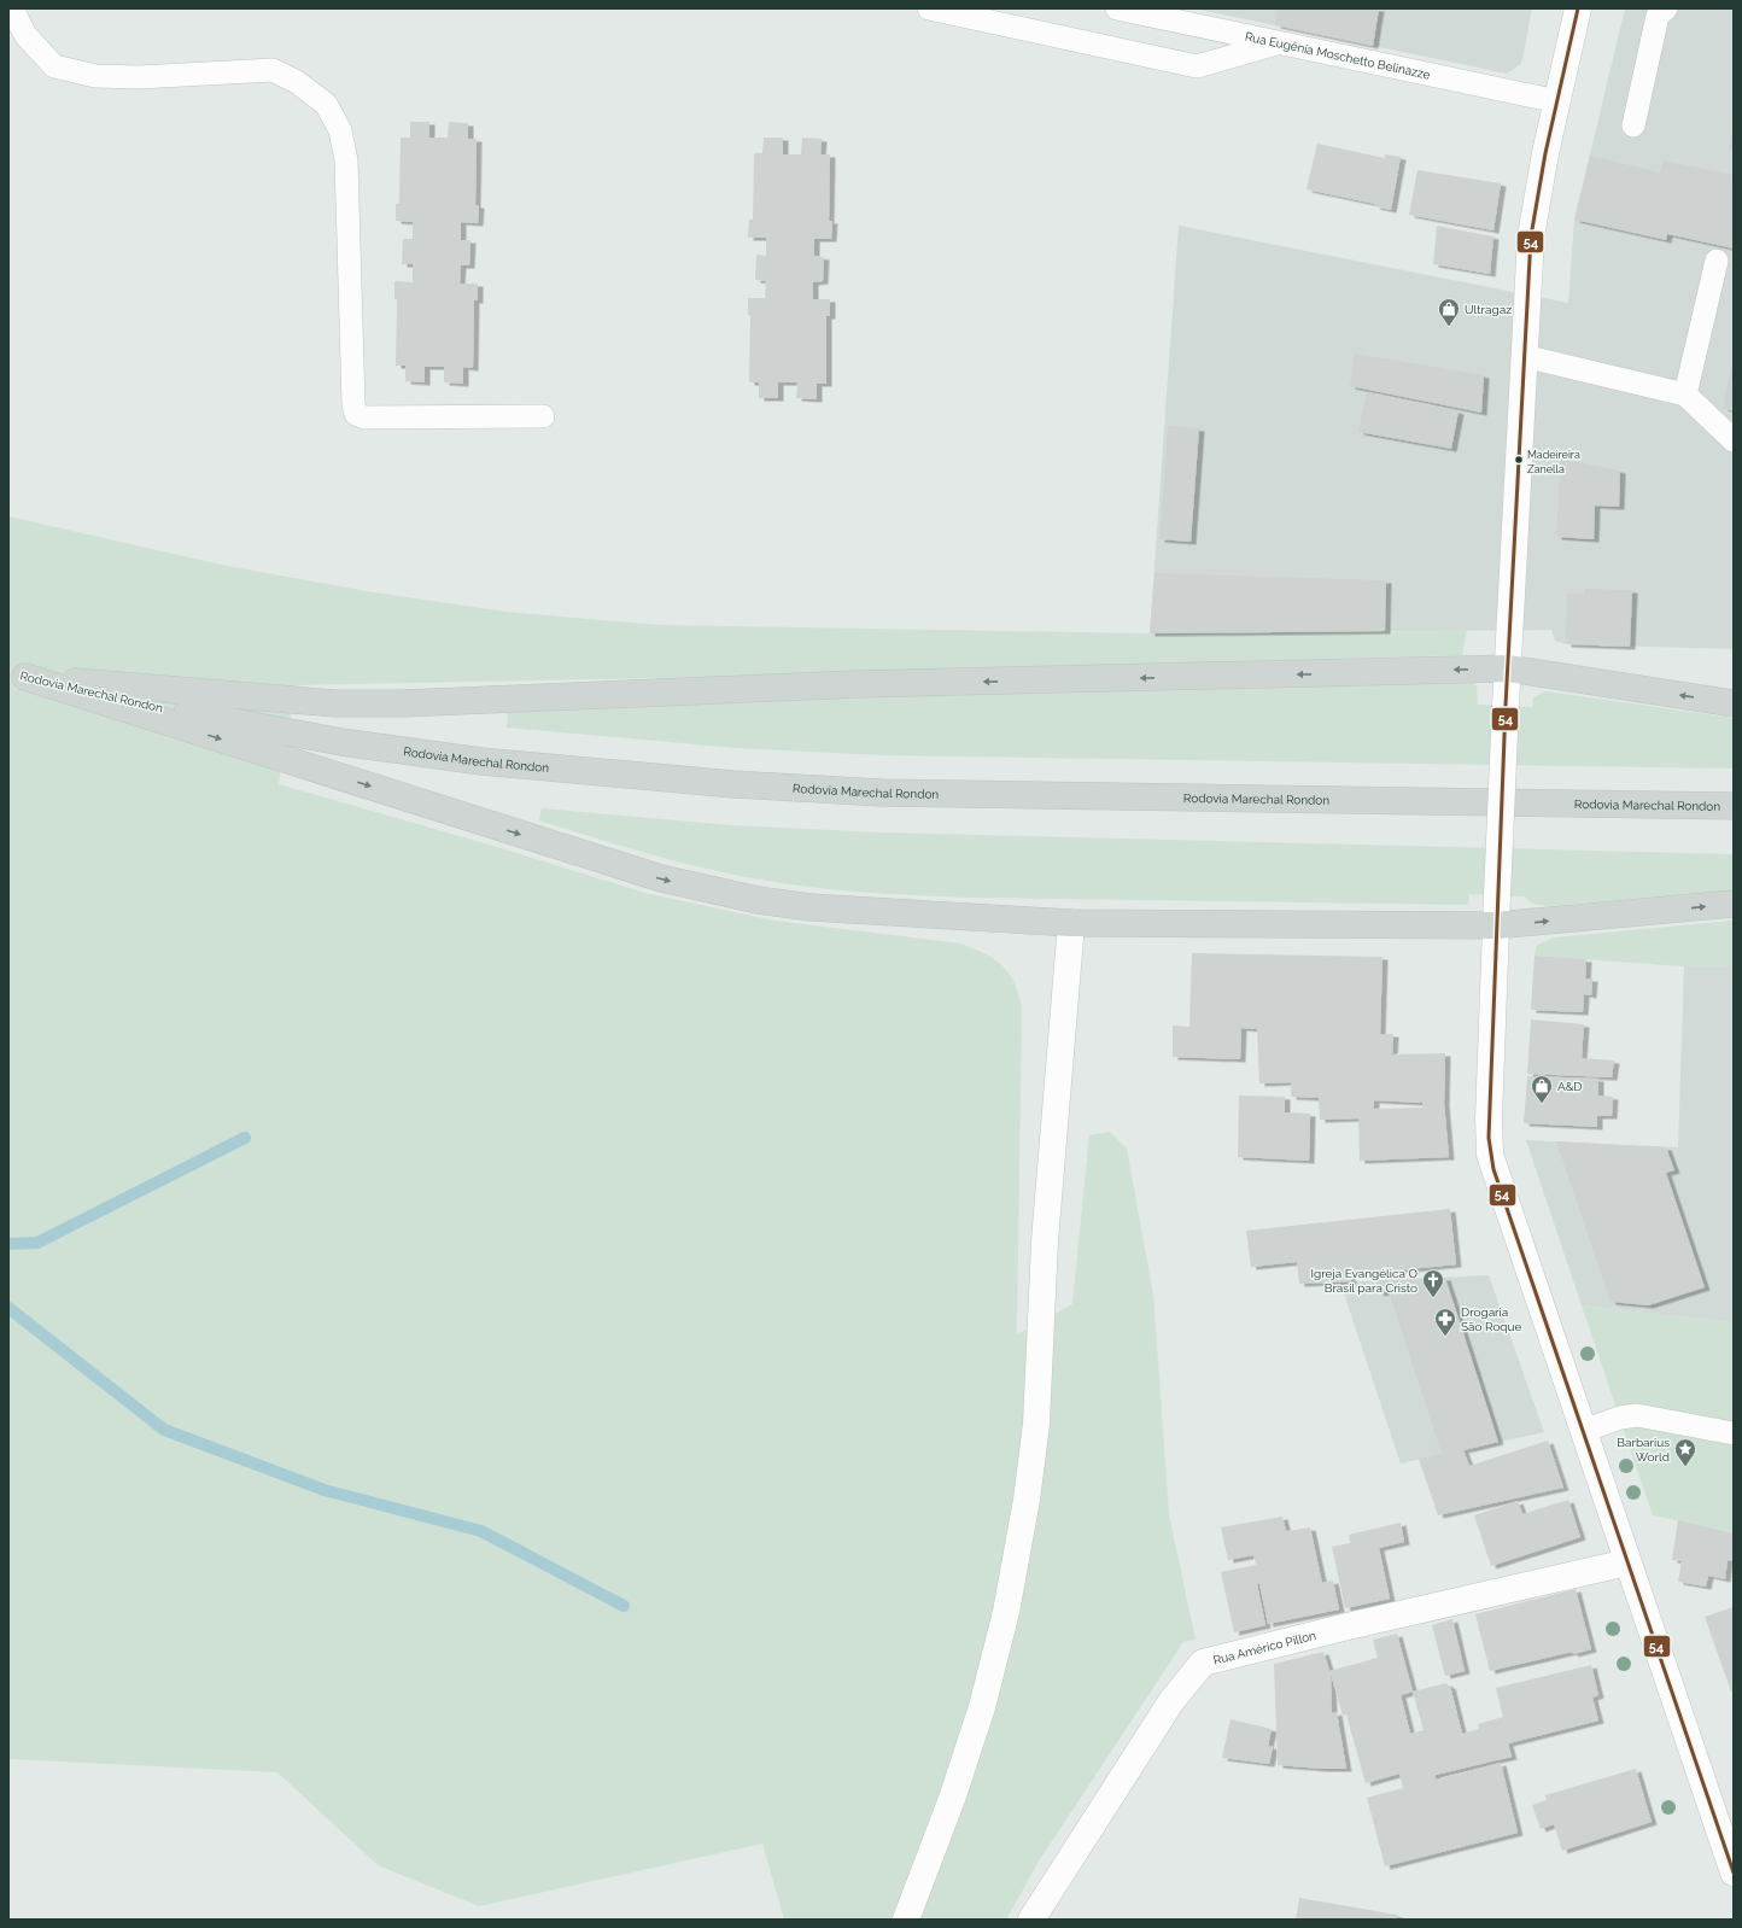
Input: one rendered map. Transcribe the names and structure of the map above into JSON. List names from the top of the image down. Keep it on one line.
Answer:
{"streets":{"main road":["Rodovia Marechal Rondon","Rua Américo Pillon"],"lane":["Rua Eugênia Moschetto Belinazze"]},"places":{"shop":["Ultragaz","A&D"],"other":["Madeireira Zanella"],"church":["Igreja Evangélica O Brasil para Cristo"],"pharmacy":["Drogaria São Roque"],"place":["Barbarius World"]},"lines":["transit line 54"]}
